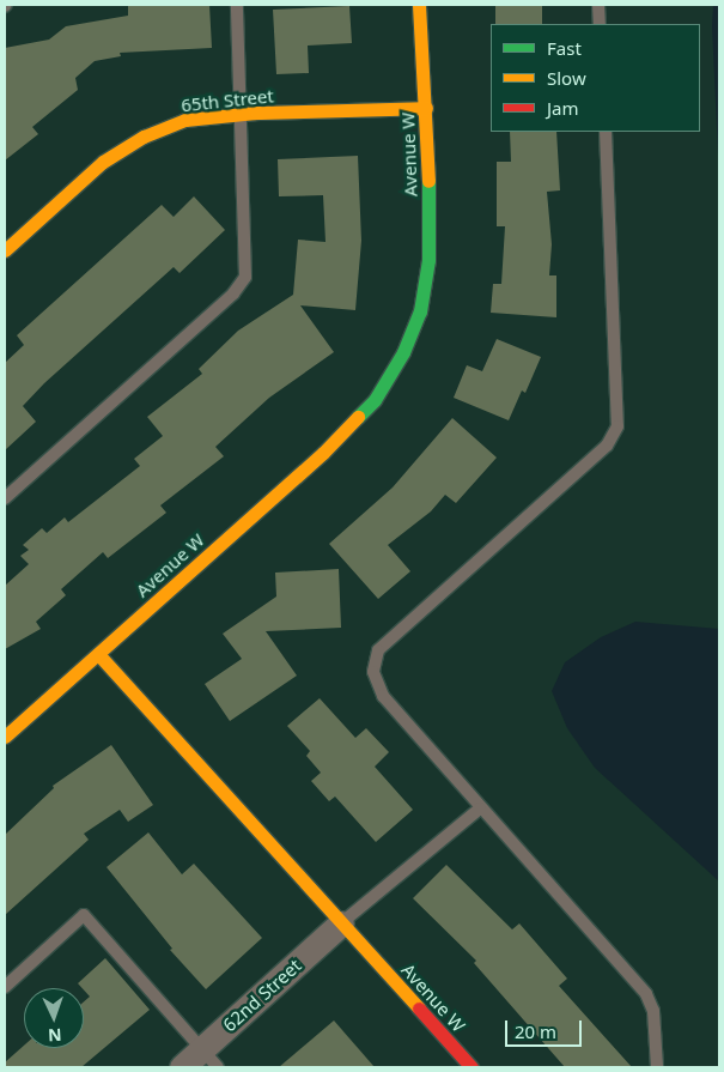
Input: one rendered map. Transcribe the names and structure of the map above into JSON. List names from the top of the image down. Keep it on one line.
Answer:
{"streets":{"street":["65th Street","Avenue W","62nd Street"]},"crossings":[["65th Street","Avenue W"],["Avenue W","62nd Street"]],"legend":["Fast","Slow","Jam"],"scale_bar":"20 m","north":"bottom"}
